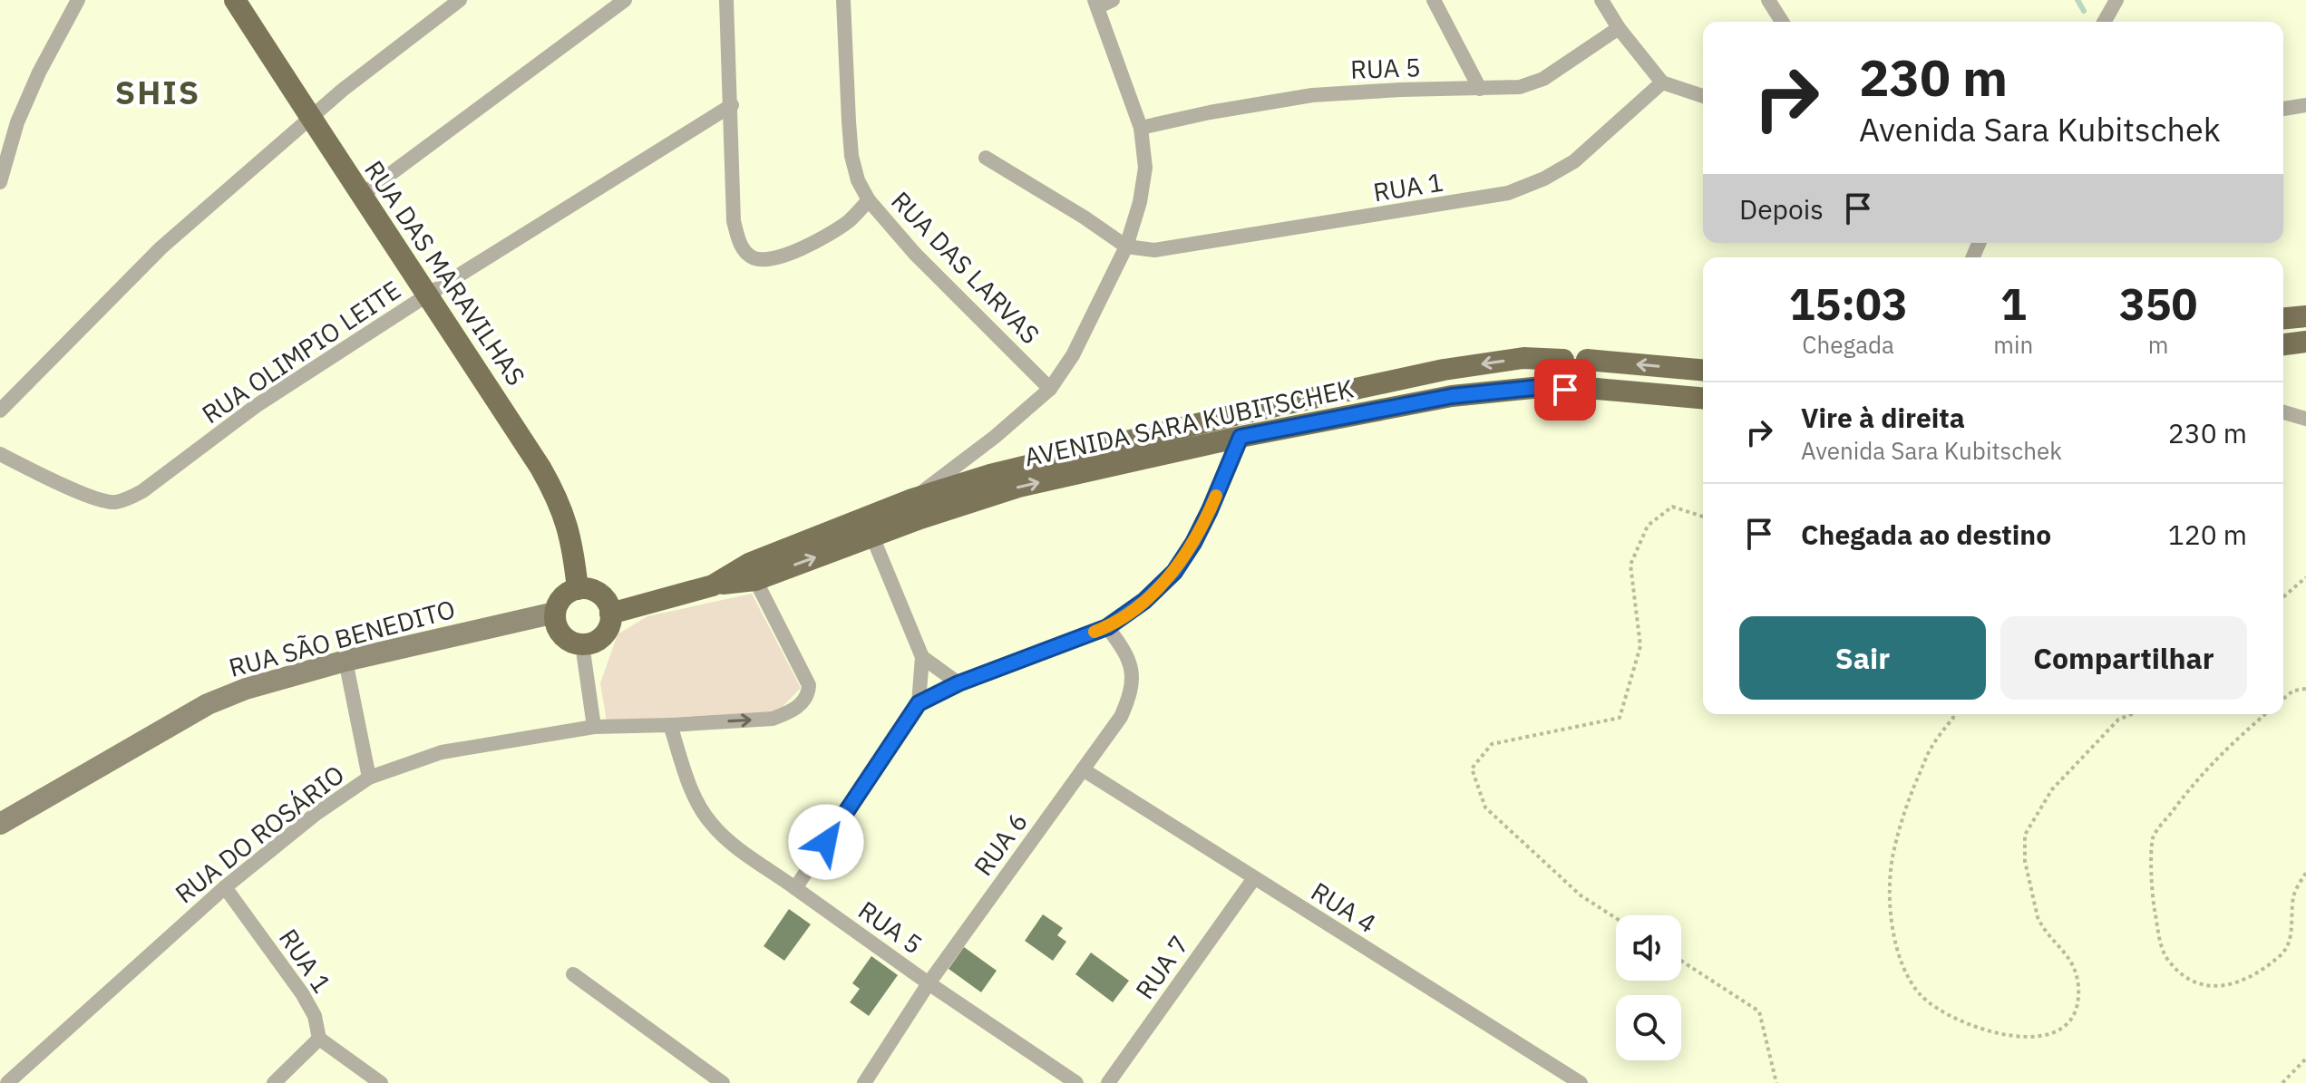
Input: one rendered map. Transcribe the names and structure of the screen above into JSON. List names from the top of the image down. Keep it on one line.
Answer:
{"streets":{"main road":["RUA DAS MARAVILHAS","AVENIDA SARA KUBITSCHEK"],"street":["RUA 5","RUA 1","RUA DAS LARVAS","RUA OLIMPIO LEITE","RUA SÃO BENEDITO","RUA DO ROSÁRIO","RUA 6","RUA 4","RUA 7"]},"crossings":[["RUA 5","RUA DO ROSÁRIO"],["RUA 5","RUA 6"],["RUA 1","RUA DO ROSÁRIO"],["RUA DAS MARAVILHAS","RUA OLIMPIO LEITE"],["RUA DAS MARAVILHAS","RUA SÃO BENEDITO"],["RUA 6","RUA 4"],["RUA 4","RUA 7"]],"districts":["SHIS"],"page":{"turn":["230 m","Avenida Sara Kubitschek"],"then":"Depois","eta":["15:03","Chegada","1","min","350","m"],"list":[{"name":"Vire à direita","note":"Avenida Sara Kubitschek","value":"230 m"},{"name":"Chegada ao destino","value":"120 m"}],"buttons":["Sair","Compartilhar"]}}
